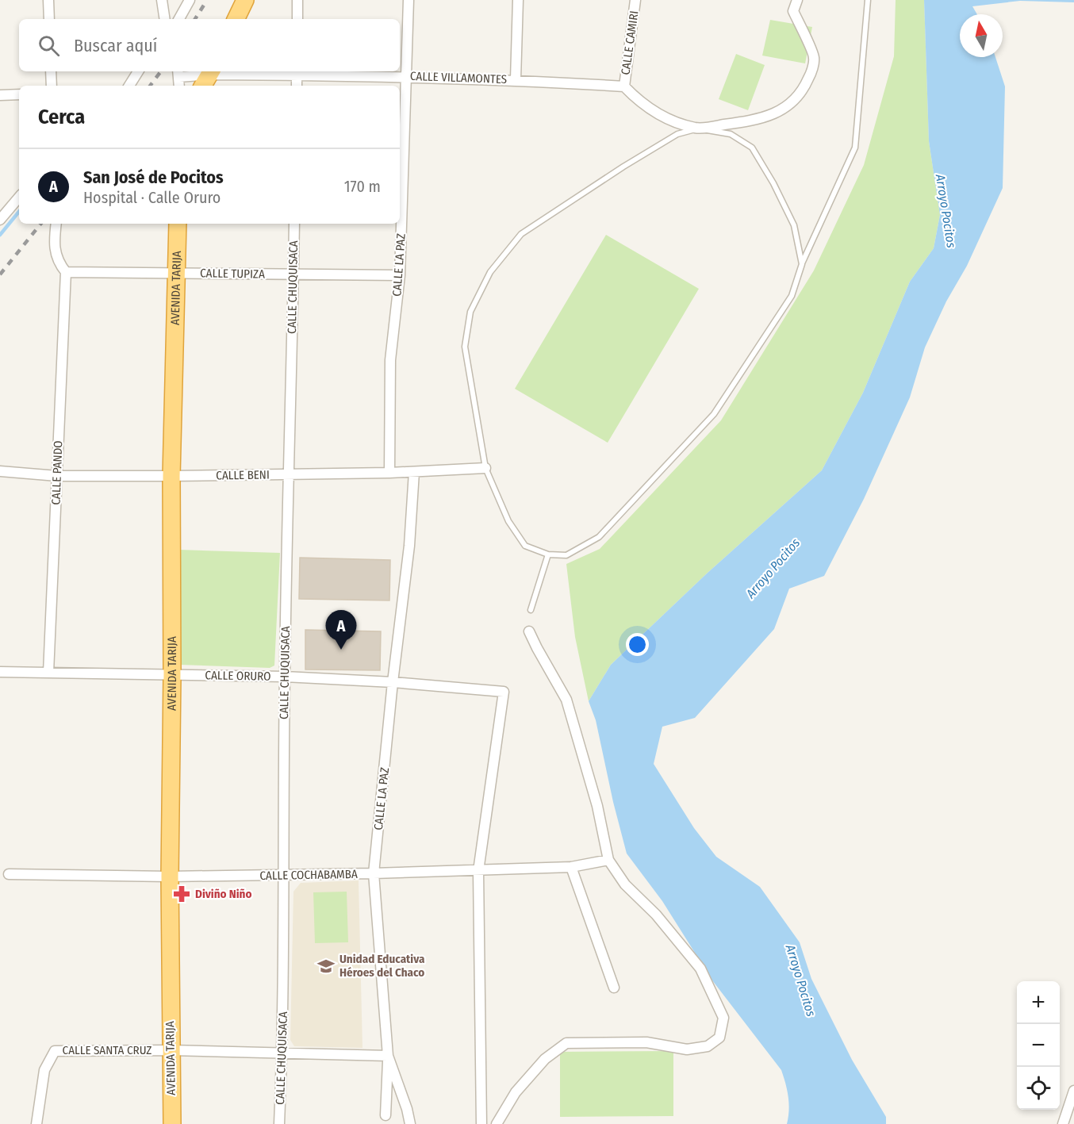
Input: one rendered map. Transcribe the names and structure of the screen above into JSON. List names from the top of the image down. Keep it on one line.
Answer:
{"streets":{"highway":["AVENIDA TARIJA"],"street":["CALLE CAMIRI","CALLE VILLAMONTES","CALLE LA PAZ","CALLE TUPIZA","CALLE CHUQUISACA","CALLE PANDO","CALLE BENI","CALLE ORURO","CALLE COCHABAMBA","CALLE SANTA CRUZ"]},"crossings":[["CALLE CAMIRI","CALLE VILLAMONTES"],["CALLE VILLAMONTES","CALLE LA PAZ"],["CALLE LA PAZ","CALLE TUPIZA"],["CALLE LA PAZ","CALLE BENI"],["CALLE LA PAZ","CALLE ORURO"],["CALLE LA PAZ","CALLE COCHABAMBA"],["CALLE LA PAZ","CALLE SANTA CRUZ"],["CALLE TUPIZA","AVENIDA TARIJA"],["CALLE TUPIZA","CALLE CHUQUISACA"],["CALLE TUPIZA","CALLE PANDO"],["AVENIDA TARIJA","CALLE BENI"],["AVENIDA TARIJA","CALLE ORURO"],["AVENIDA TARIJA","CALLE COCHABAMBA"],["AVENIDA TARIJA","CALLE SANTA CRUZ"],["CALLE CHUQUISACA","CALLE BENI"],["CALLE CHUQUISACA","CALLE ORURO"],["CALLE CHUQUISACA","CALLE COCHABAMBA"],["CALLE CHUQUISACA","CALLE SANTA CRUZ"],["CALLE PANDO","CALLE BENI"],["CALLE PANDO","CALLE ORURO"],["CALLE ORURO","CALLE COCHABAMBA"]],"water":["Arroyo Pocitos"],"places":{"pharmacy":["Diviño Niño"],"school or university":["Unidad Educativa Héroes del Chaco"]},"north":"top","page":{"search":"Buscar aquí","heading":"Cerca","list":[{"mark":"A","name":"San José de Pocitos","note":"Hospital · Calle Oruro","value":"170 m"}],"pins":"A","map_buttons":["+","−"]}}
